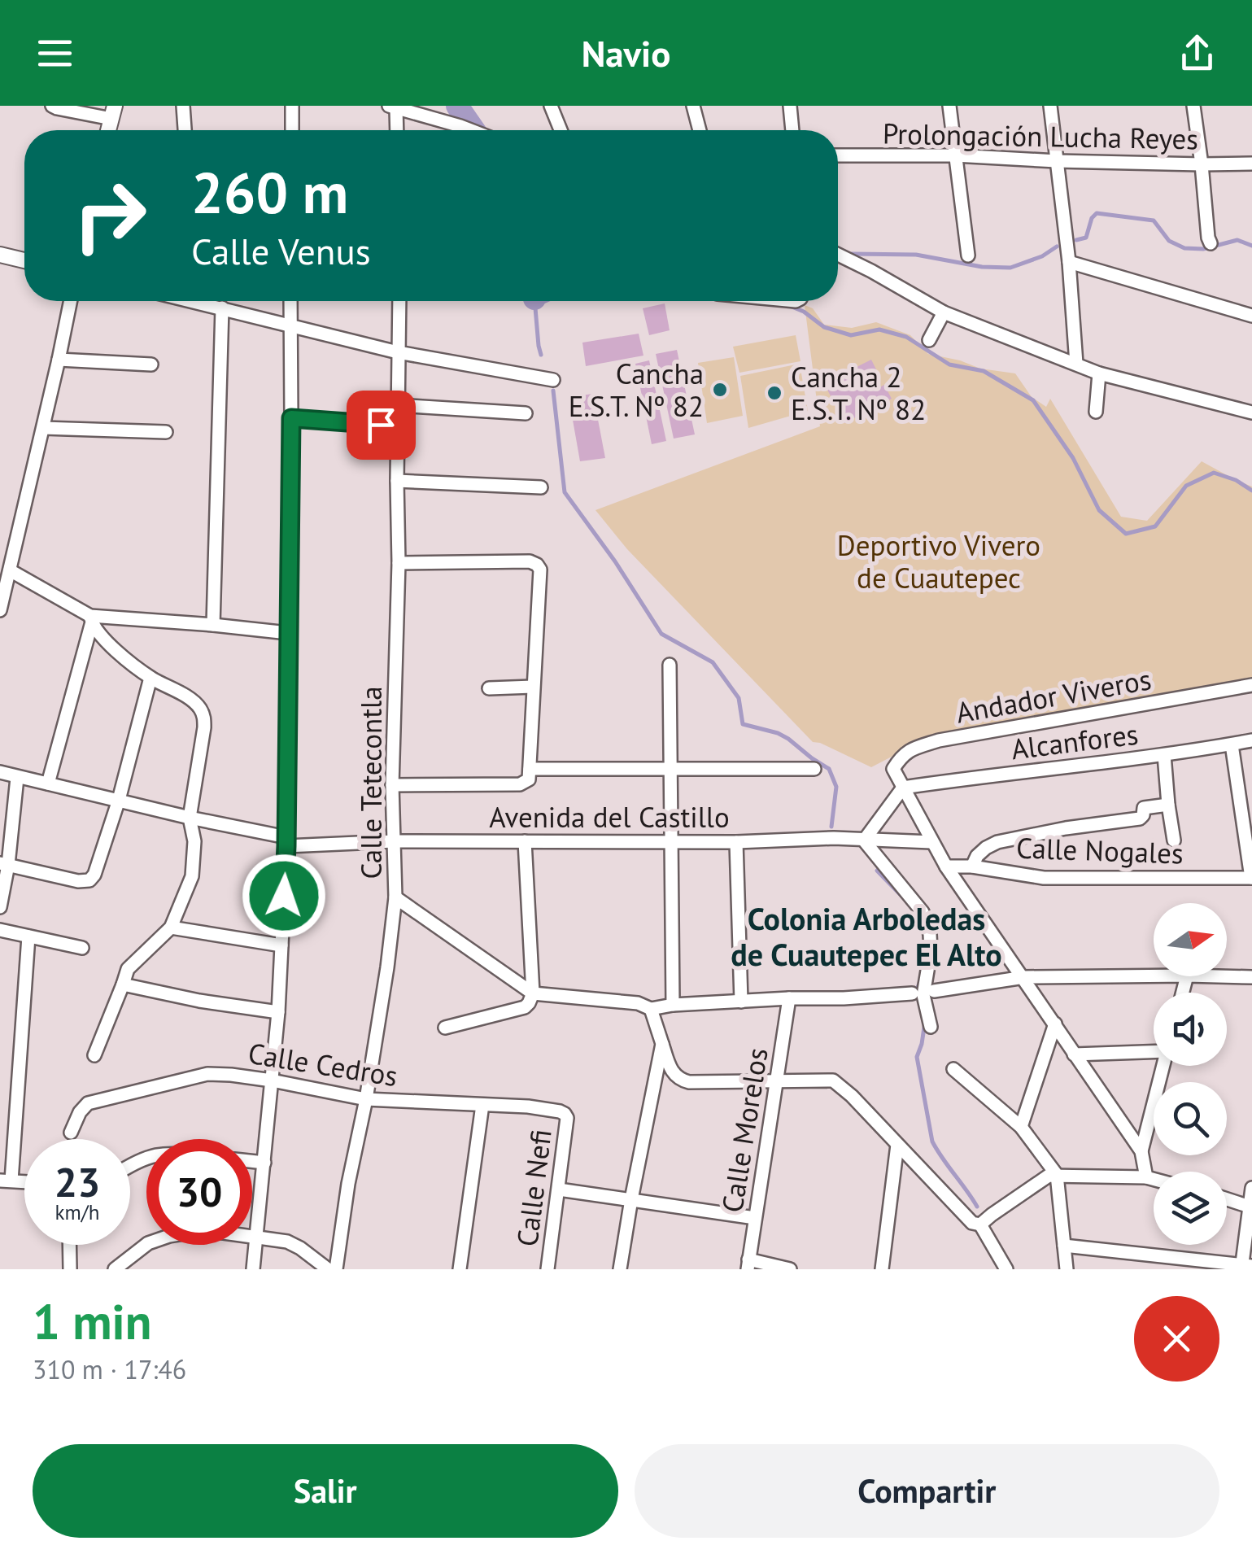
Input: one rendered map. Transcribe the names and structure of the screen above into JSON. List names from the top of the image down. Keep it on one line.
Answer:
{"streets":{"street":["Prolongación Lucha Reyes","Andador Viveros","Alcanfores","Calle Tetecontla","Avenida del Castillo","Calle Nogales","Calle Cedros","Calle Morelos","Calle Nefi"]},"crossings":[["Andador Viveros","Alcanfores"],["Calle Tetecontla","Avenida del Castillo"],["Calle Tetecontla","Calle Cedros"],["Calle Cedros","Calle Nefi"]],"districts":["Colonia Arboledas de Cuautepec El Alto"],"parks":["Deportivo Vivero de Cuautepec"],"places":["Cancha E.S.T. Nº 82","Cancha 2 E.S.T. Nº 82"],"north":"right","page":{"header":"Navio","turn":["260 m","Calle Venus"],"speed":"23 km/h","limit":"30","heading":["1 min","310 m · 17:46"],"buttons":["Salir","Compartir"]}}
